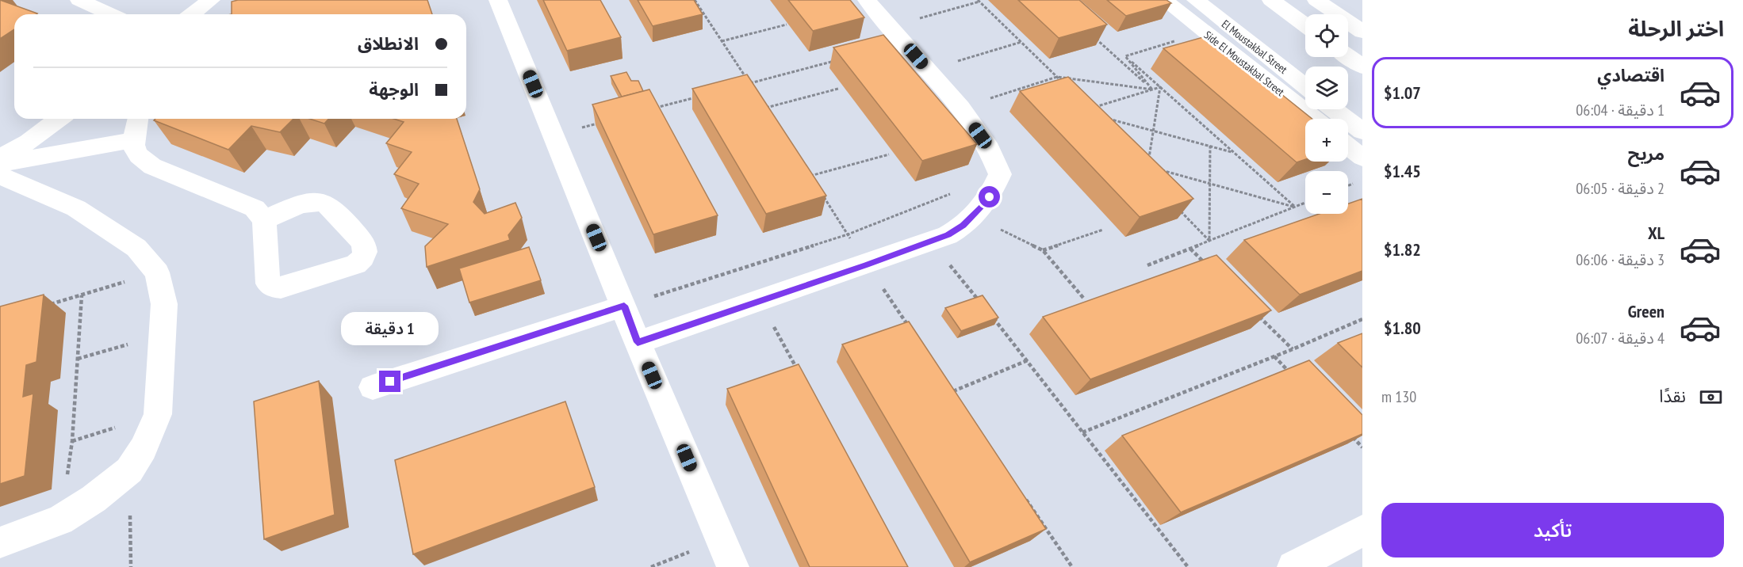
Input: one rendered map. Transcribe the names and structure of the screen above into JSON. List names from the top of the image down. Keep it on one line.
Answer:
{"streets":{"street":["El Moustakbal Street","Side El Moustakbal Street"]},"page":{"heading":"اختر الرحلة","map_buttons":["+","−"],"banner":["الانطلاق","الوجهة"],"list":[{"name":"اقتصادي","note":"1 دقيقة · 06:04","value":"$1.07"},{"name":"مريح","note":"2 دقيقة · 06:05","value":"$1.45"},{"name":"XL","note":"3 دقيقة · 06:06","value":"$1.82"},{"name":"Green","note":"4 دقيقة · 06:07","value":"$1.80"}],"bubble":"1 دقيقة","pay":["نقدًا","130 m"],"buttons":"تأكيد"}}
